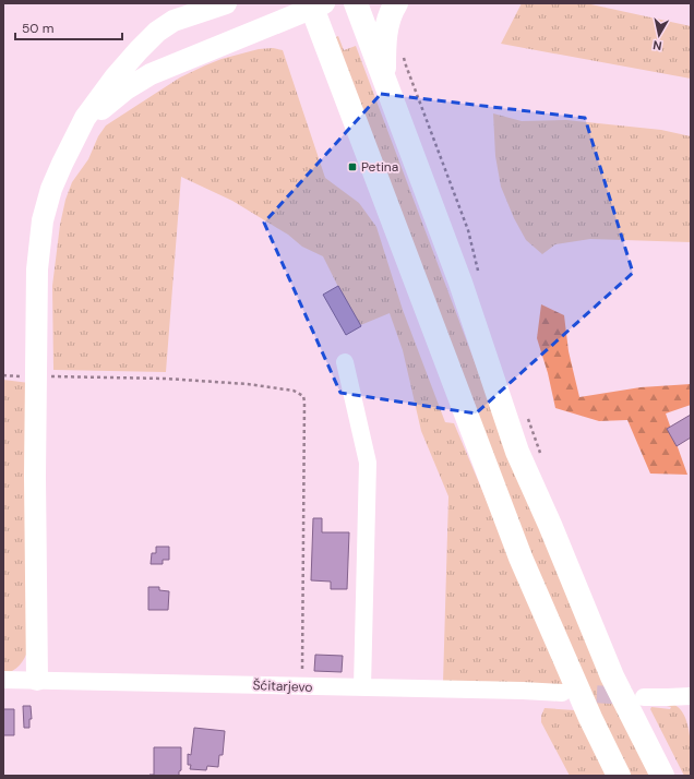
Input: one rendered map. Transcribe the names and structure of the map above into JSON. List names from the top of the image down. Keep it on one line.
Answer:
{"streets":{"street":["Šćitarjevo"]},"places":{"transit":["Petina"]},"scale_bar":"50 m","north":"bottom"}
